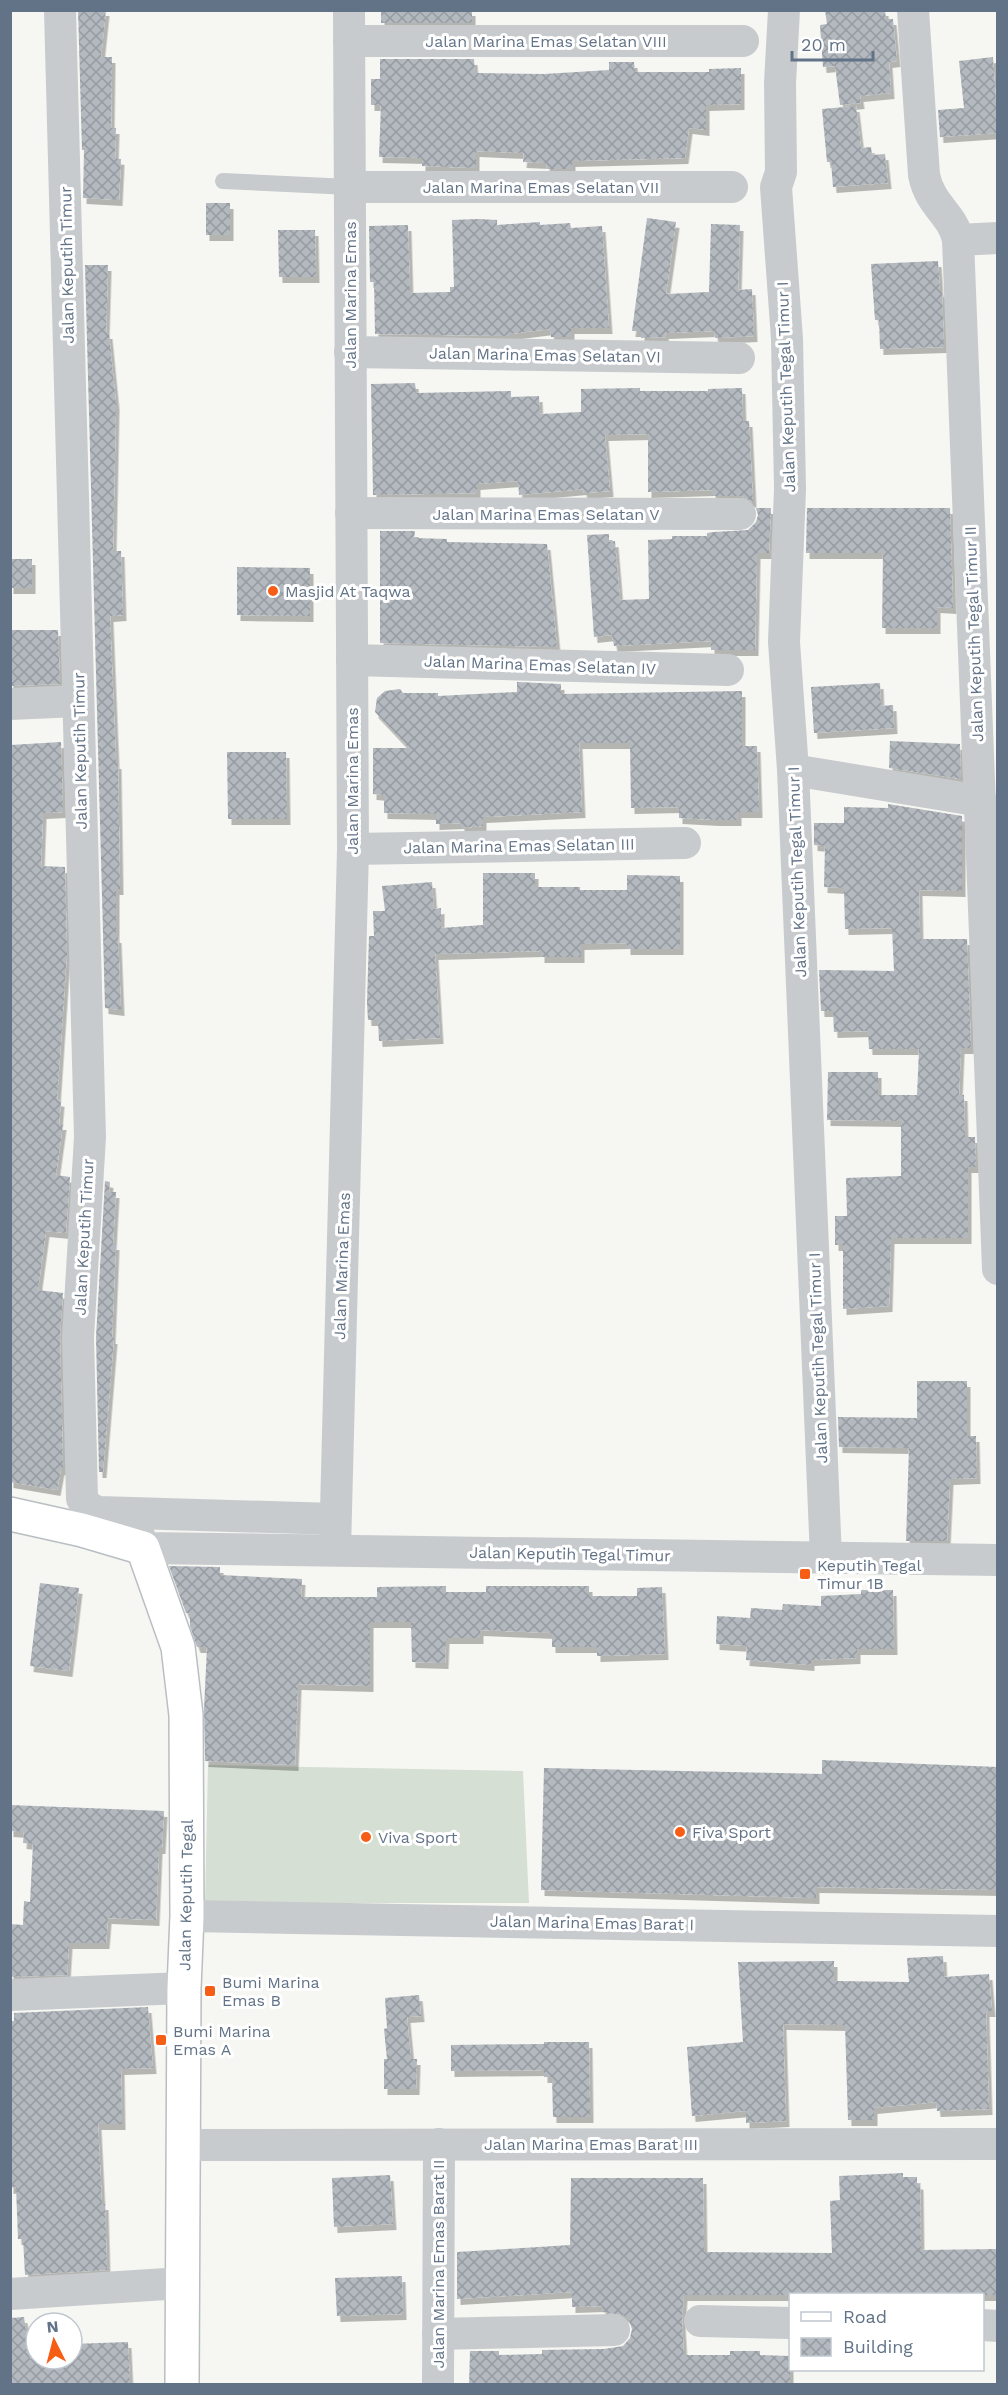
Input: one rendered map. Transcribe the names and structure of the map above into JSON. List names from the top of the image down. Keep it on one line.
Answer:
{"streets":{"main road":["Jalan Keputih Tegal"],"street":["Jalan Marina Emas Selatan VIII","Jalan Marina Emas Selatan VII","Jalan Keputih Timur","Jalan Marina Emas","Jalan Marina Emas Selatan VI","Jalan Keputih Tegal Timur I","Jalan Marina Emas Selatan V","Jalan Keputih Tegal Timur II","Jalan Marina Emas Selatan IV","Jalan Marina Emas Selatan III","Jalan Keputih Tegal Timur","Jalan Marina Emas Barat I","Jalan Marina Emas Barat III","Jalan Marina Emas Barat II"]},"crossings":[["Jalan Marina Emas Selatan VIII","Jalan Marina Emas"],["Jalan Marina Emas Selatan VII","Jalan Marina Emas"],["Jalan Marina Emas","Jalan Marina Emas Selatan VI"],["Jalan Marina Emas","Jalan Marina Emas Selatan V"],["Jalan Marina Emas","Jalan Marina Emas Selatan IV"],["Jalan Marina Emas","Jalan Marina Emas Selatan III"],["Jalan Marina Emas","Jalan Keputih Tegal Timur"],["Jalan Keputih Tegal Timur I","Jalan Keputih Tegal Timur"],["Jalan Keputih Tegal Timur","Jalan Keputih Tegal"],["Jalan Keputih Tegal","Jalan Marina Emas Barat I"],["Jalan Keputih Tegal","Jalan Marina Emas Barat III"],["Jalan Marina Emas Barat III","Jalan Marina Emas Barat II"]],"places":{"other":["Masjid At Taqwa","Fiva Sport","Viva Sport"],"transit":["Keputih Tegal Timur 1B","Bumi Marina Emas B","Bumi Marina Emas A"]},"legend":["Road","Building"],"scale_bar":"20 m","north":"top"}
